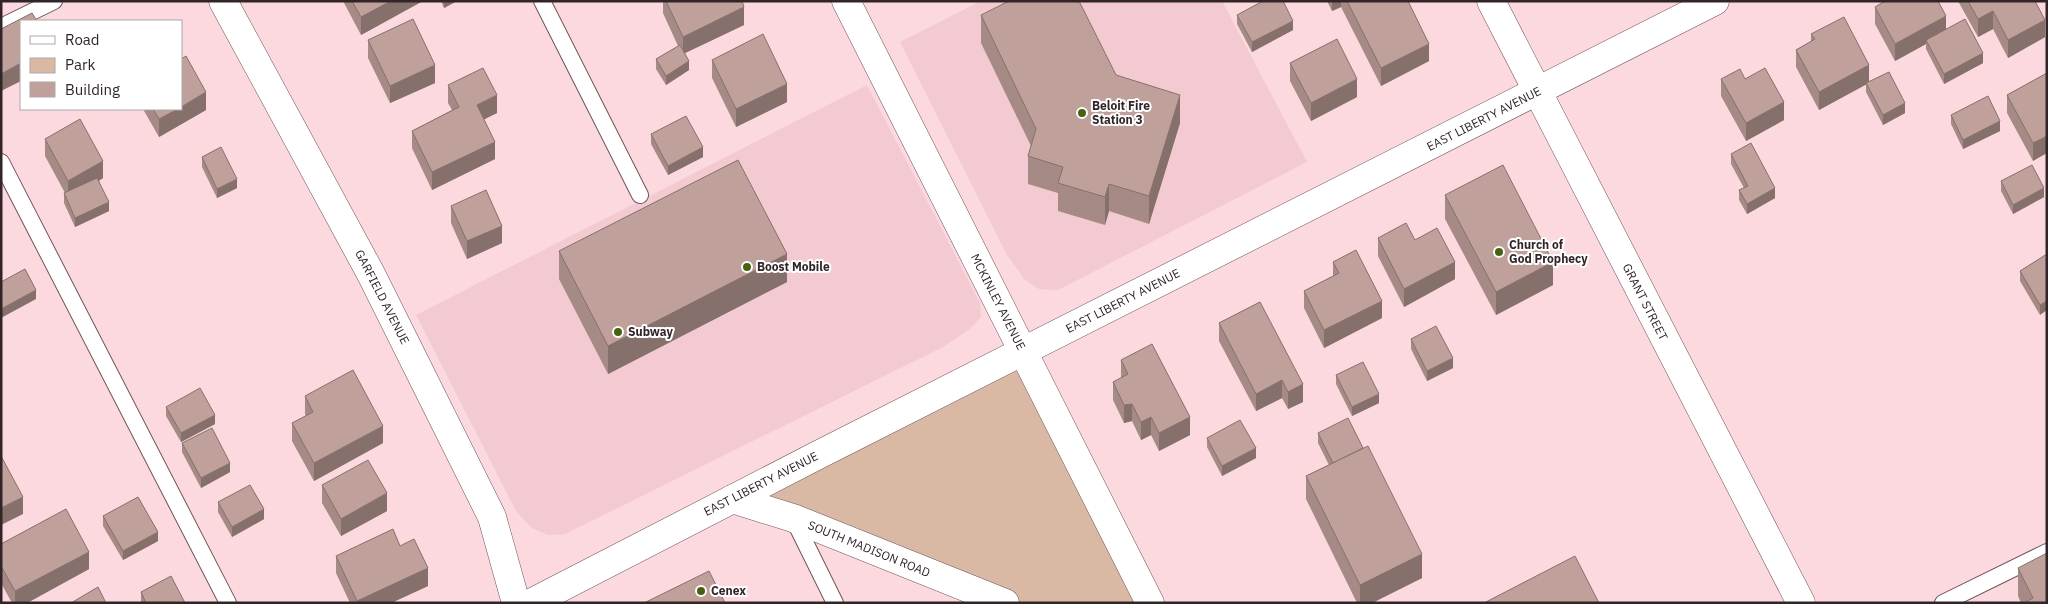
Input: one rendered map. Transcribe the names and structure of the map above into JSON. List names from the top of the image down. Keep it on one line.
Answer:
{"streets":{"street":["EAST LIBERTY AVENUE","GARFIELD AVENUE","MCKINLEY AVENUE","GRANT STREET","SOUTH MADISON ROAD"]},"crossings":[["EAST LIBERTY AVENUE","MCKINLEY AVENUE"],["EAST LIBERTY AVENUE","GRANT STREET"],["EAST LIBERTY AVENUE","SOUTH MADISON ROAD"]],"places":["Beloit Fire Station 3","Church of God Prophecy","Boost Mobile","Subway","Cenex"],"legend":["Road","Park","Building"]}
